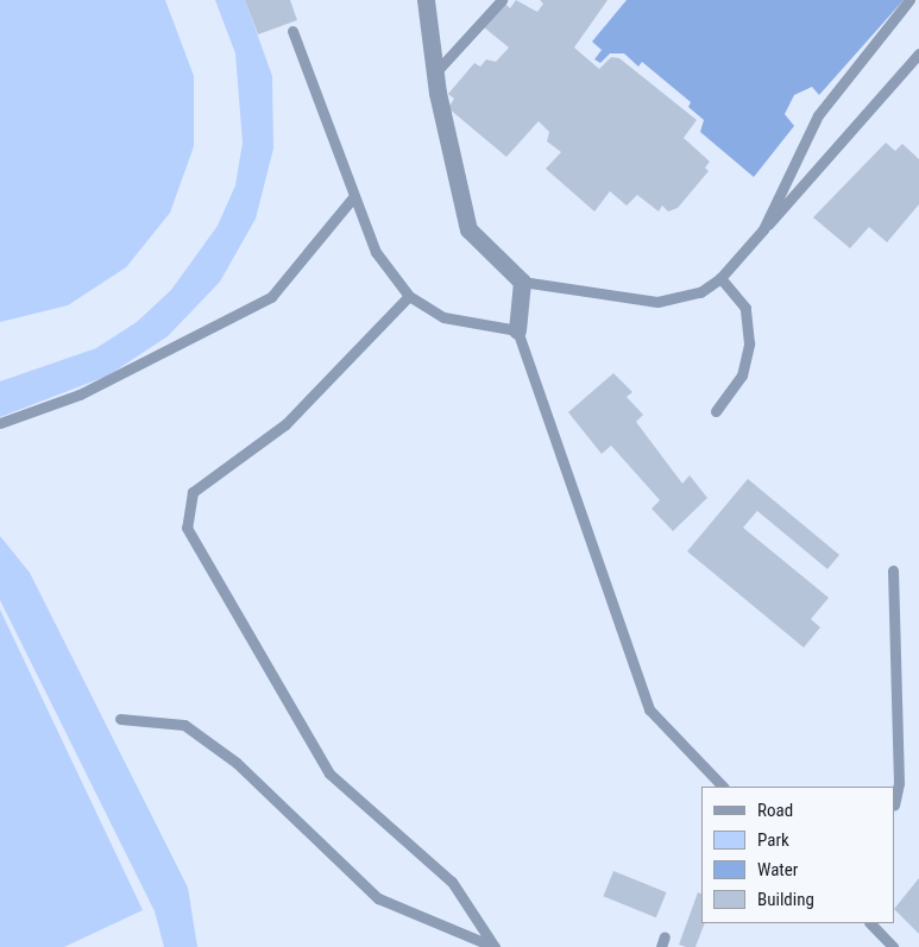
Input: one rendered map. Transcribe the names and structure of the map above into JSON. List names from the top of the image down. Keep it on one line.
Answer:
{"legend":["Road","Park","Water","Building"]}
